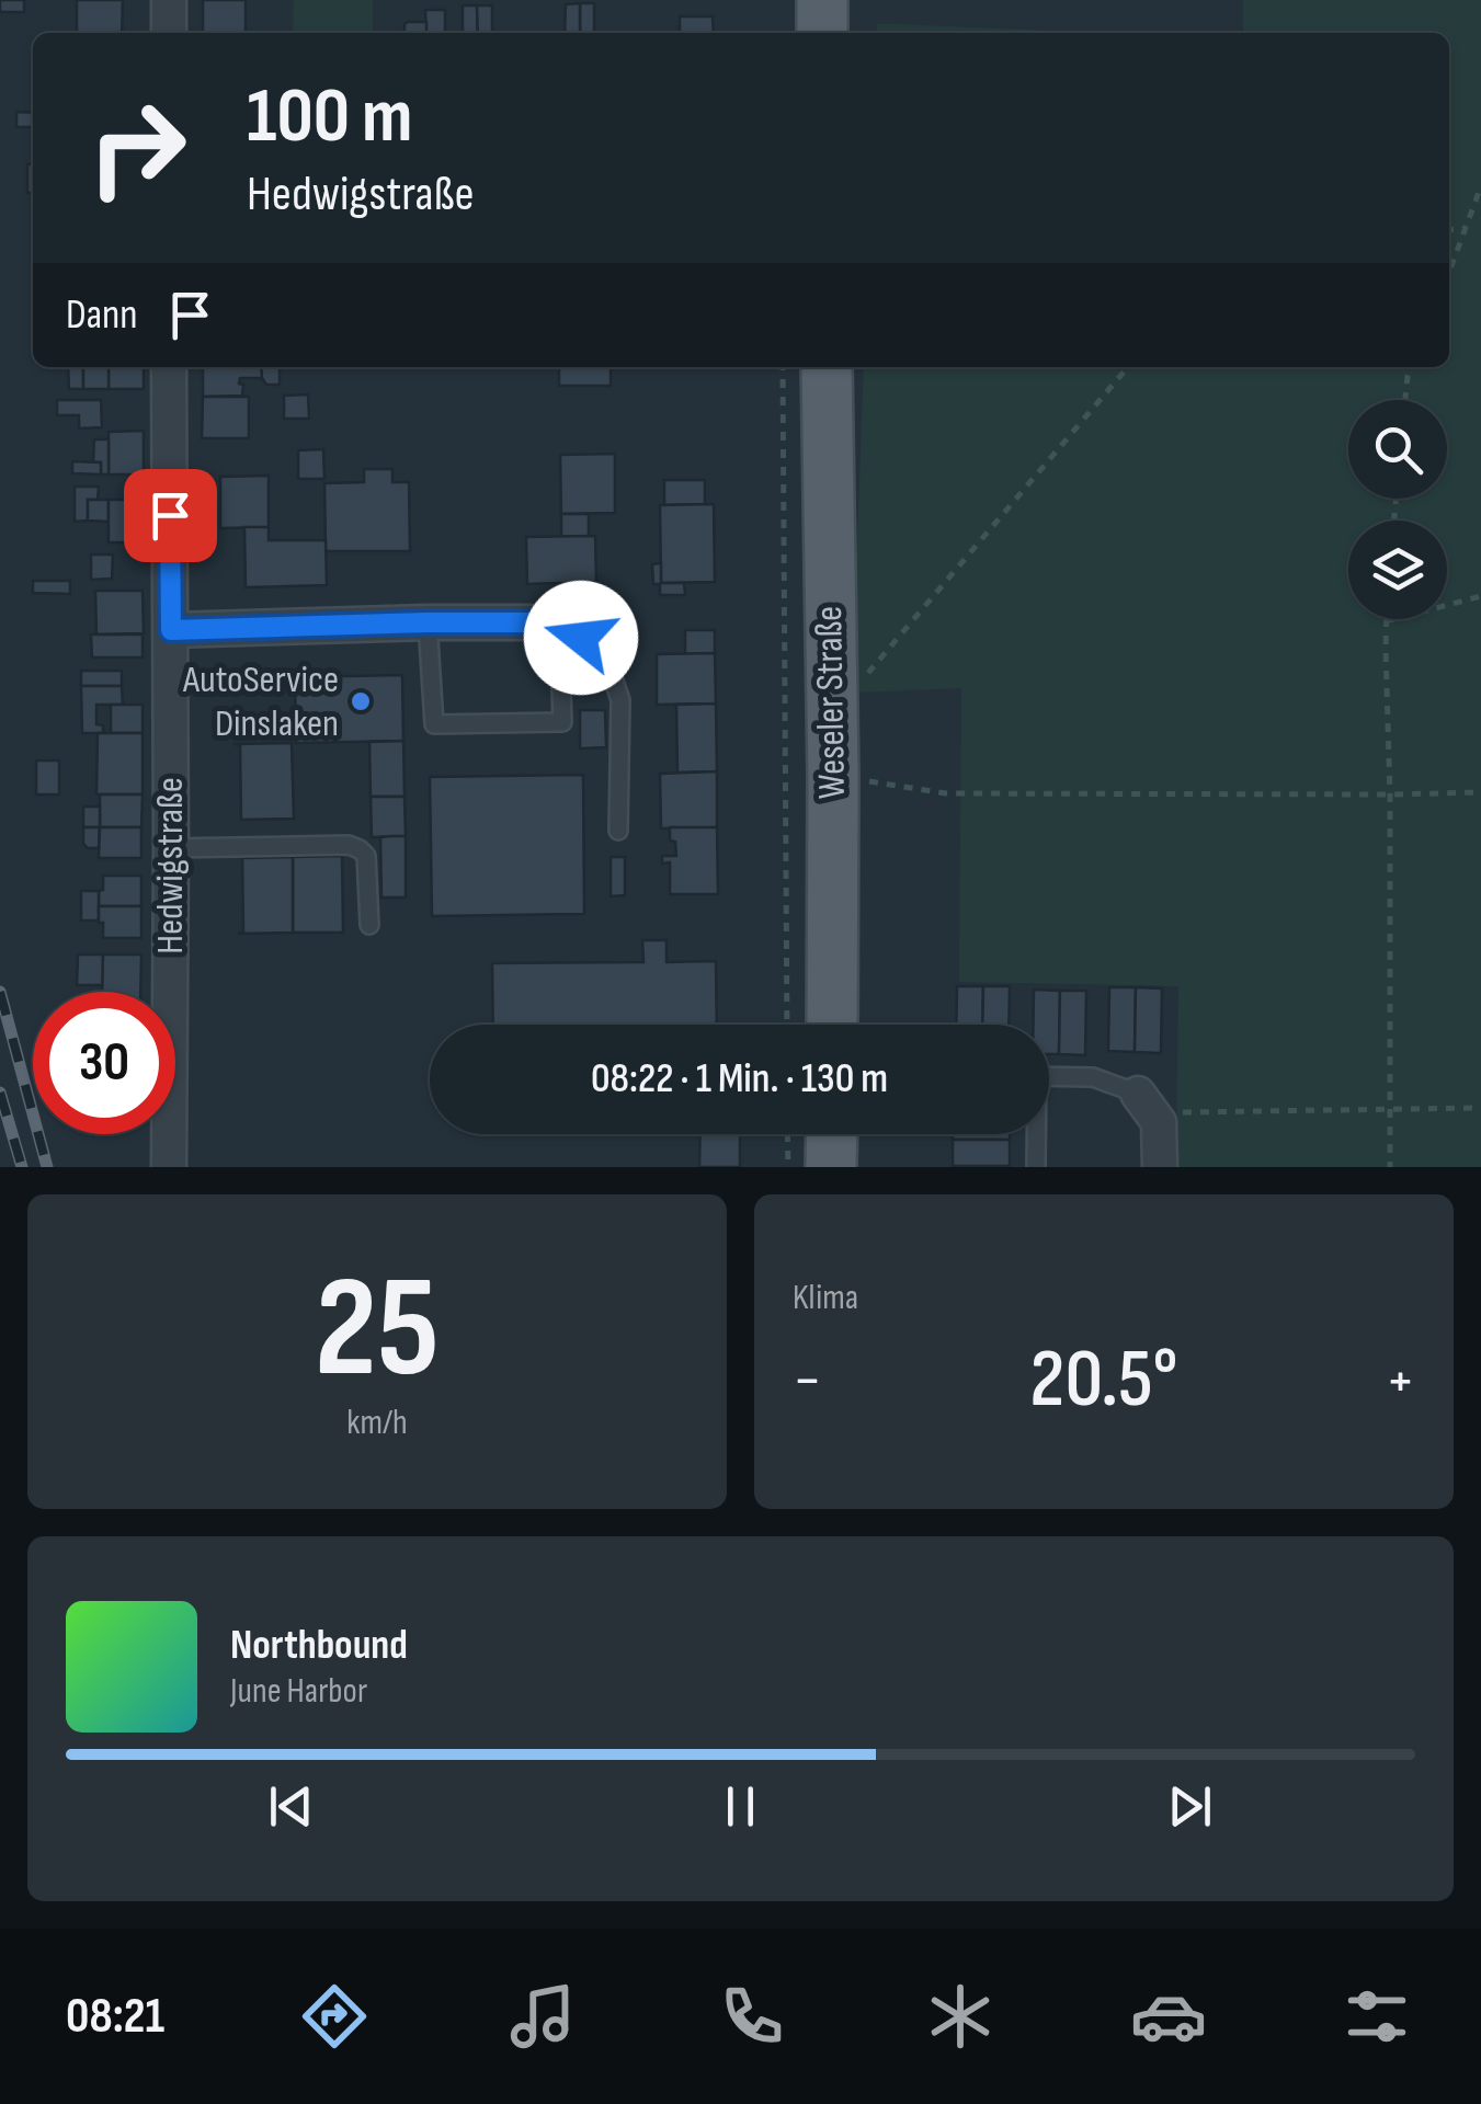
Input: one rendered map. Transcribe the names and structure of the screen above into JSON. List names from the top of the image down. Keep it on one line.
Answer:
{"streets":{"main road":["Weseler Straße"],"street":["Hedwigstraße"]},"places":["AutoService Dinslaken"],"page":{"turn":["100 m","Hedwigstraße"],"then":"Dann","limit":"30","trip":"08:22 · 1 Min. · 130 m","tile":[["25","km/h"],"Klima"],"heat":["−","20.5°","+"],"song":["Northbound","June Harbor"],"tabs":"08:21"}}
